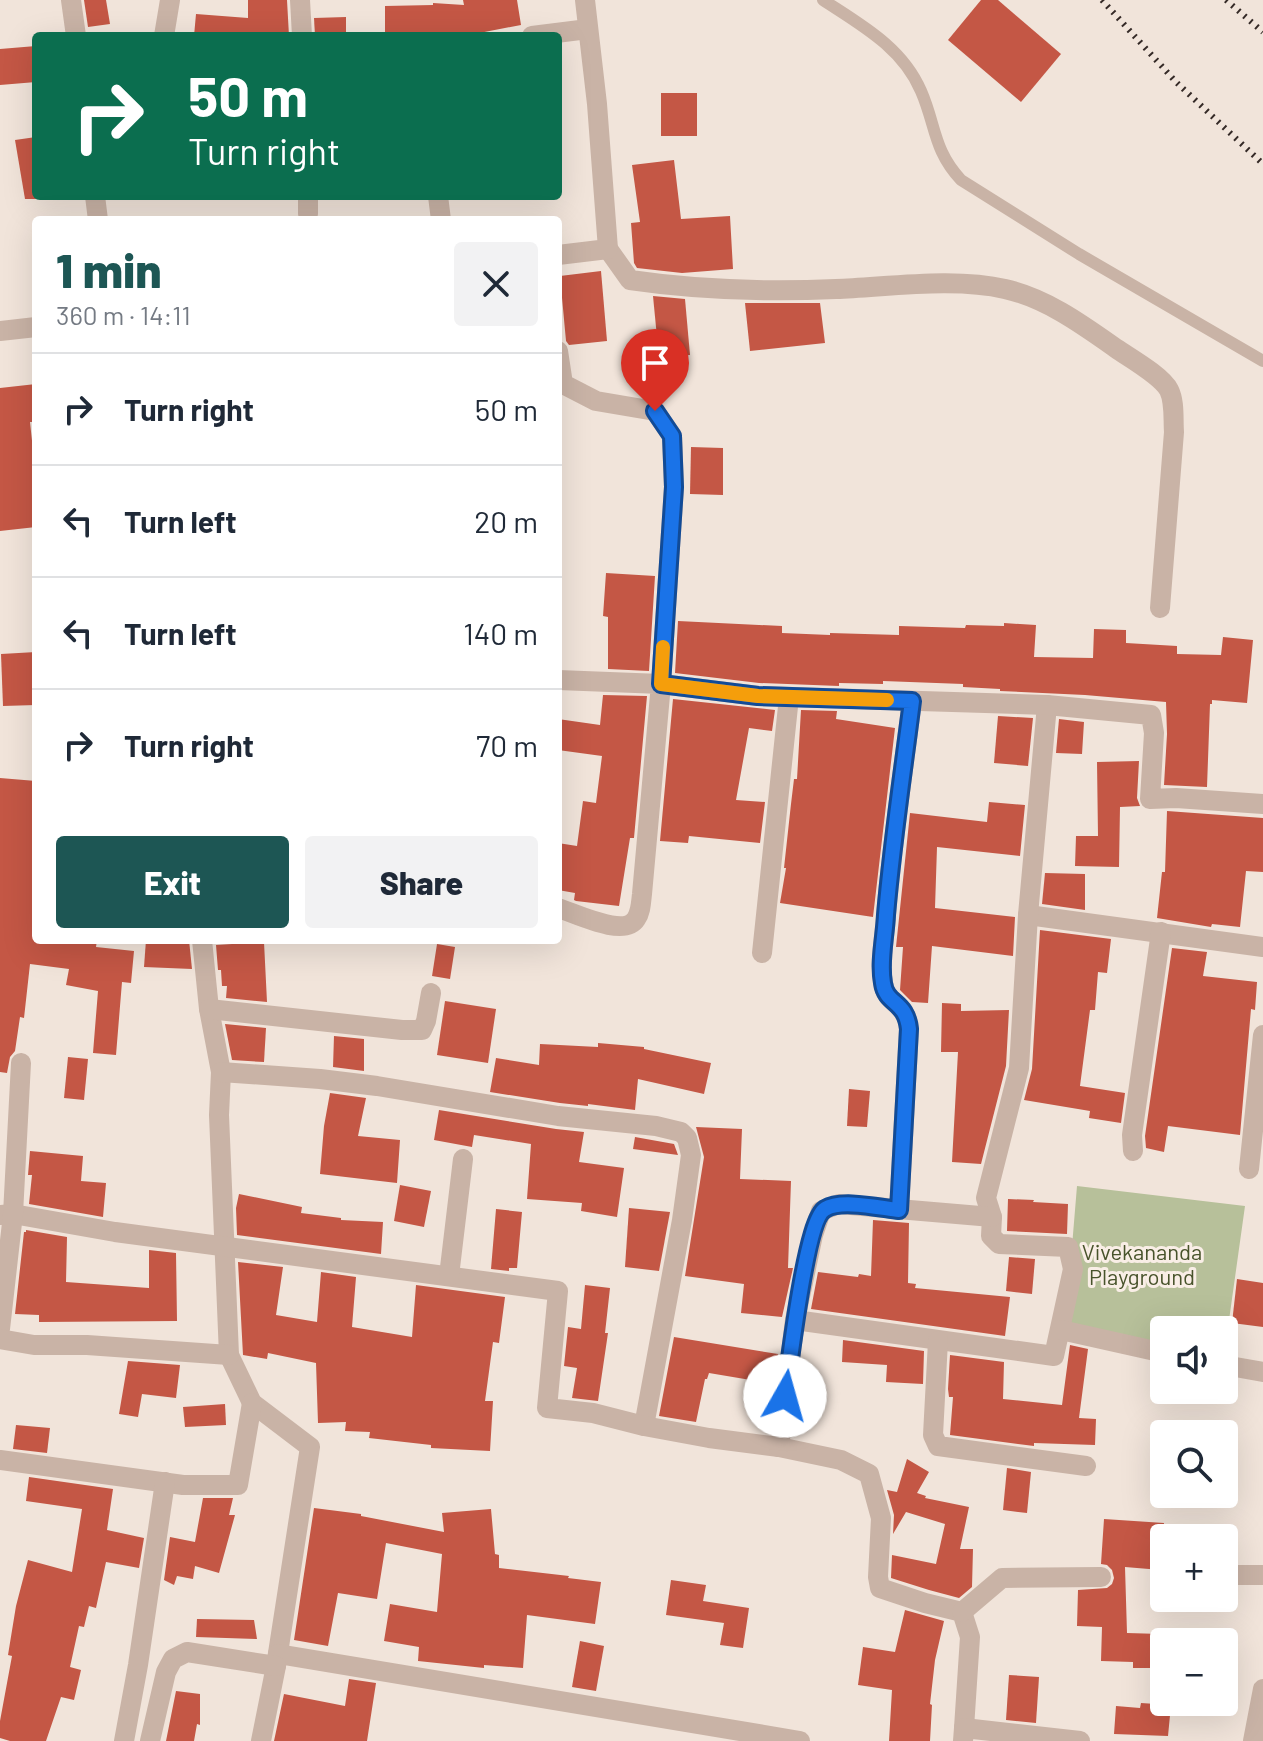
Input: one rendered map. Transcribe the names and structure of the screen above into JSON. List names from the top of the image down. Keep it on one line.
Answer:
{"parks":["Vivekananda Playground"],"page":{"turn":["50 m","Turn right"],"heading":["1 min","360 m · 14:11"],"list":[{"name":"Turn right","value":"50 m"},{"name":"Turn left","value":"20 m"},{"name":"Turn left","value":"140 m"},{"name":"Turn right","value":"70 m"}],"buttons":["Exit","Share"],"map_buttons":["+","−"]}}
